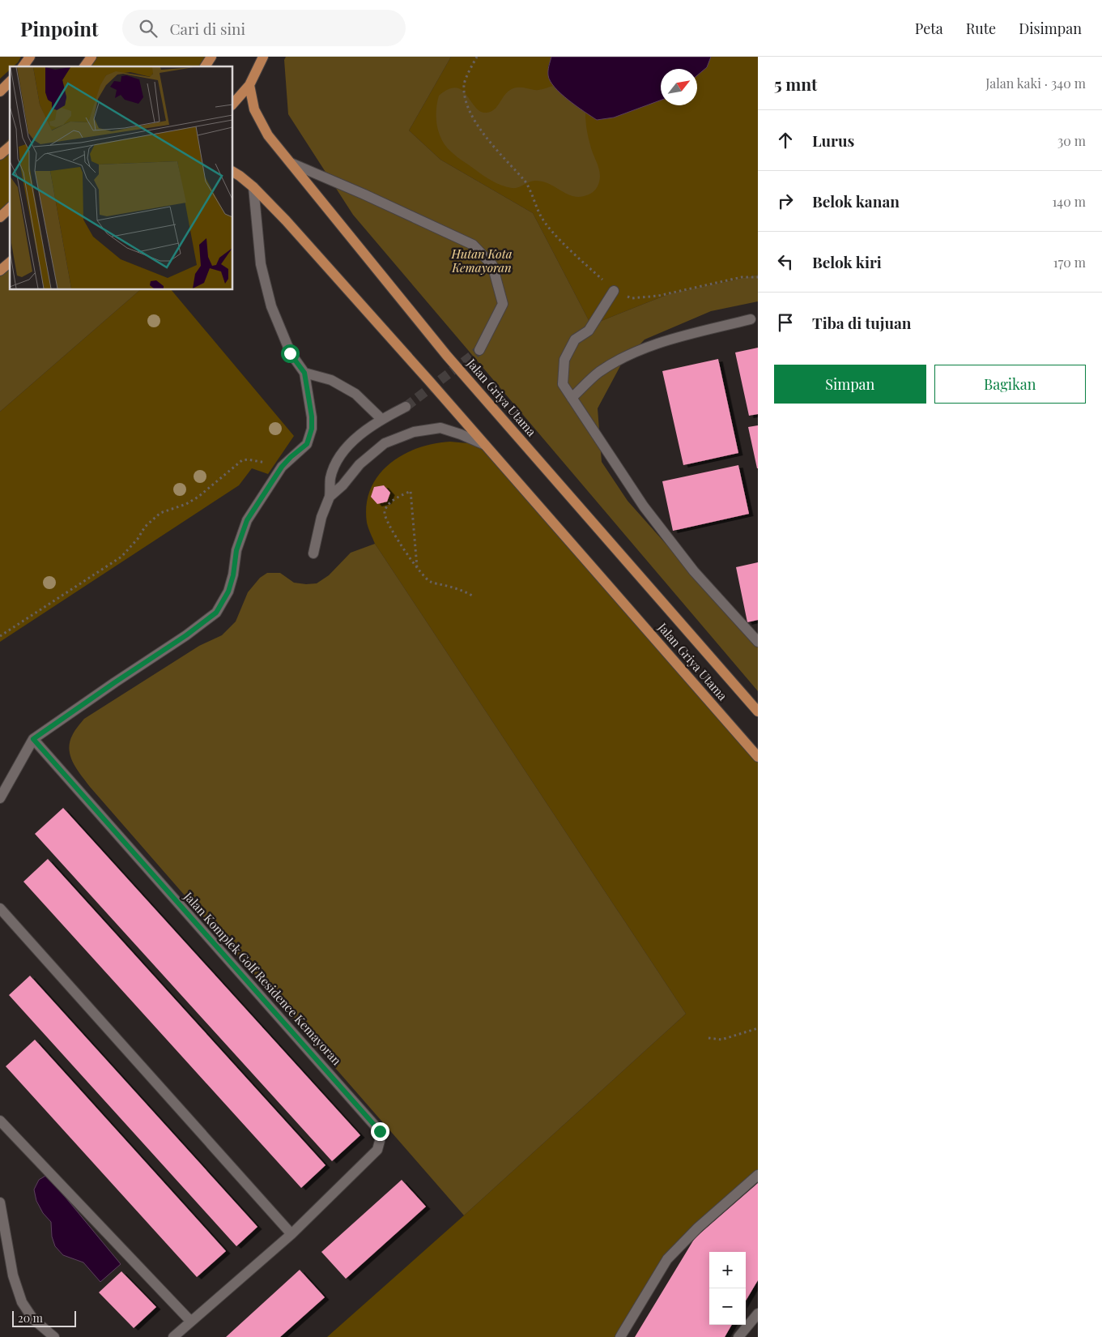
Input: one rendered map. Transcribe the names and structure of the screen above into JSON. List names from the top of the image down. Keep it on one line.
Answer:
{"streets":{"main road":["Jalan Griya Utama"],"street":["Jalan Komplek Golf Residence Kemayoran"]},"parks":["Hutan Kota Kemayoran"],"scale_bar":"20 m","north":"top right","page":{"header":"Pinpoint","search":"Cari di sini","nav":["Peta","Rute","Disimpan"],"heading":["5 mnt","Jalan kaki · 340 m"],"list":[["Lurus","30 m"],["Belok kanan","140 m"],["Belok kiri","170 m"],"Tiba di tujuan"],"buttons":["Simpan","Bagikan"],"map_buttons":["+","−"],"scale":"20 m"}}
